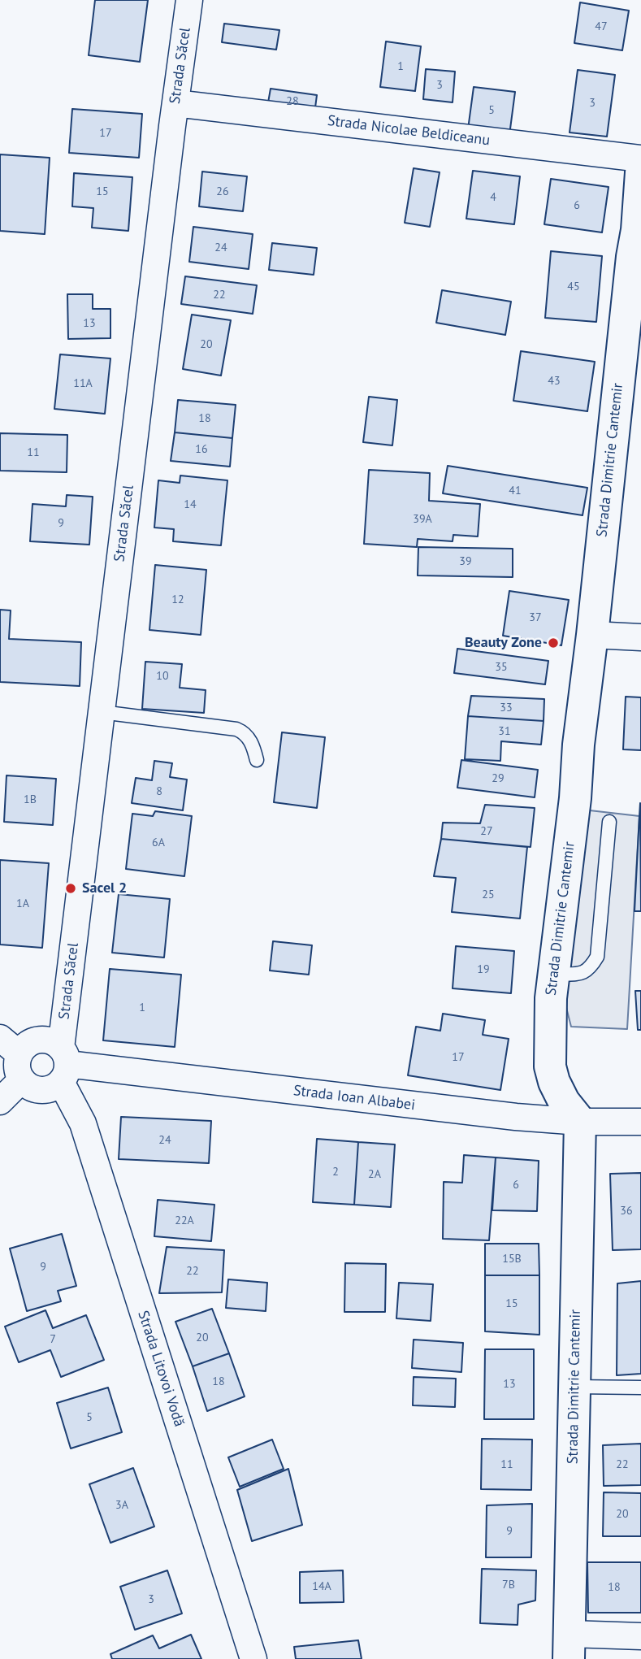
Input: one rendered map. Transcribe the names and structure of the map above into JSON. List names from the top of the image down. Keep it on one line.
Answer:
{"streets":{"street":["Strada Săcel","Strada Nicolae Beldiceanu","Strada Dimitrie Cantemir","Strada Ioan Albabei","Strada Litovoi Vodă"]},"crossings":[["Strada Săcel","Strada Nicolae Beldiceanu"],["Strada Săcel","Strada Ioan Albabei"],["Strada Săcel","Strada Litovoi Vodă"],["Strada Dimitrie Cantemir","Strada Ioan Albabei"],["Strada Ioan Albabei","Strada Litovoi Vodă"]],"places":["Beauty Zone","Sacel 2"],"house_numbers":["47","1","3","28","3","5","17","15","26","4","6","24","45","22","13","20","43","11A","18","16","11","41","14","39A","9","39","12","37","35","10","33","31","29","8","1B","27","6A","25","1A","19","1","17","24","2","2A","6","36","22A","15B","9","22","15","20","7","18","13","5","11","22","3A","20","9","7B","14A","18","3"]}
